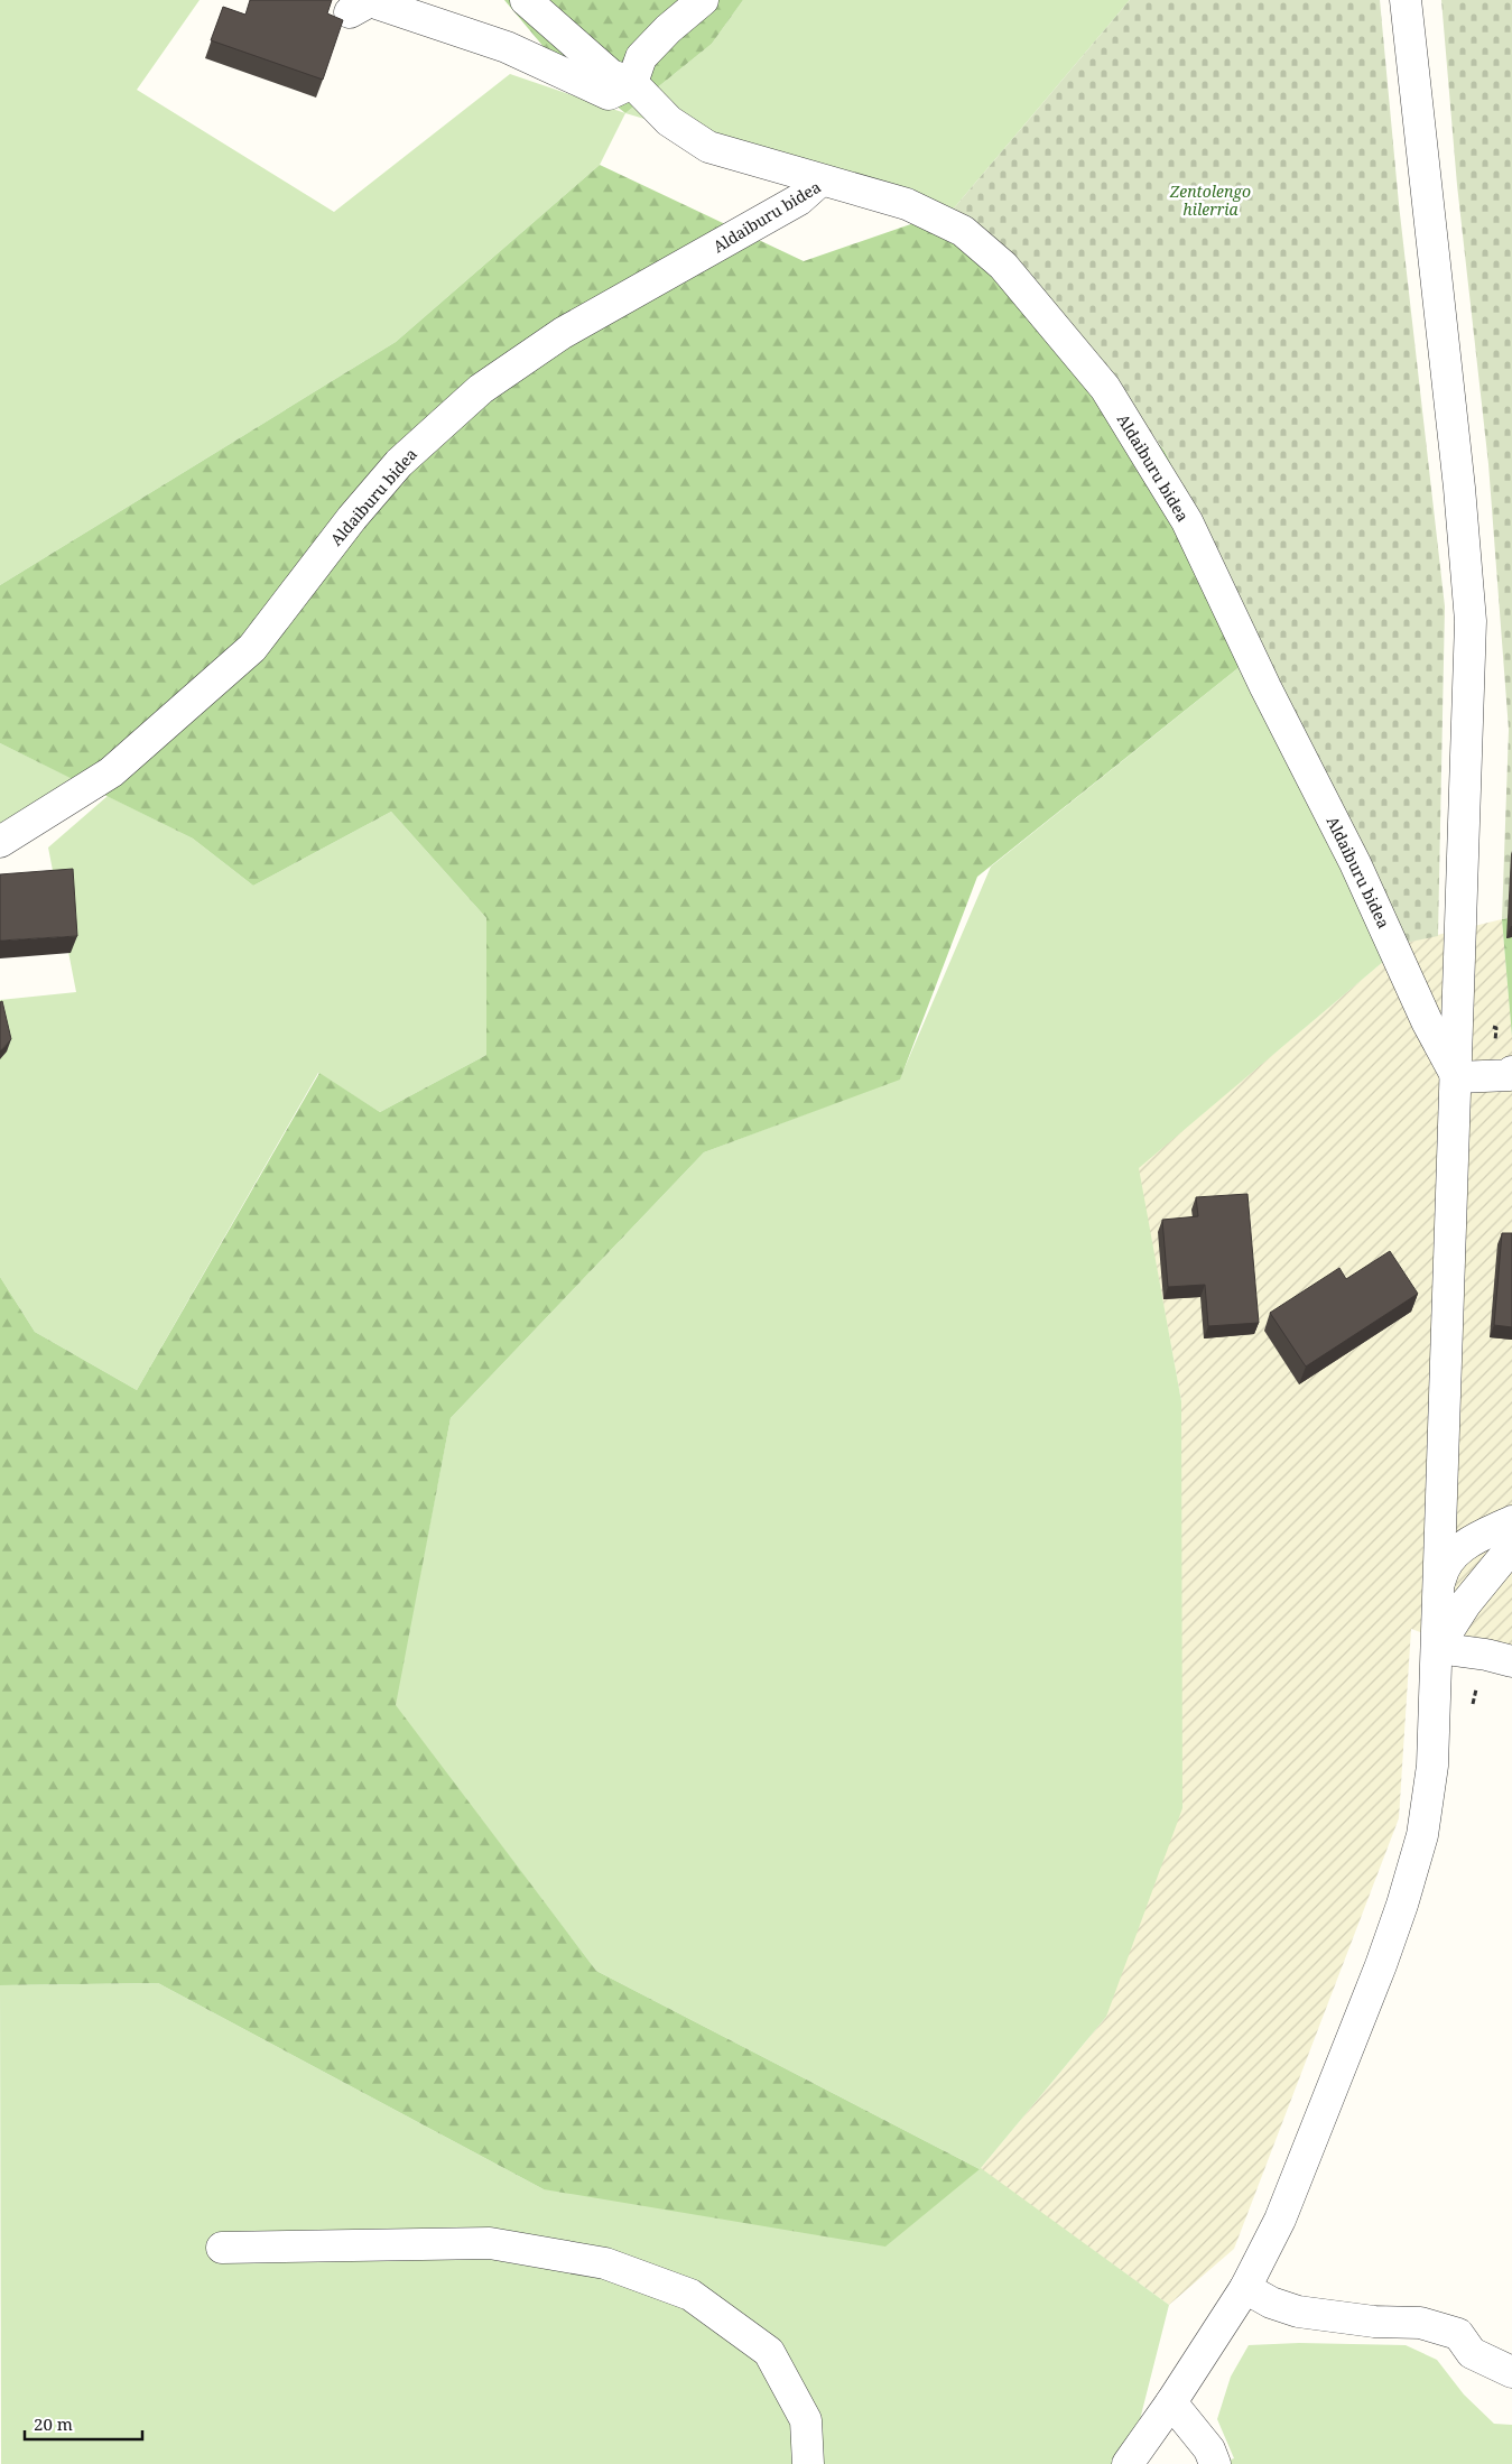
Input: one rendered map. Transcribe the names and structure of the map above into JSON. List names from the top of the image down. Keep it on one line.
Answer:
{"streets":{"street":["Aldaiburu bidea"]},"parks":["Zentolengo hilerria"],"scale_bar":"20 m"}
